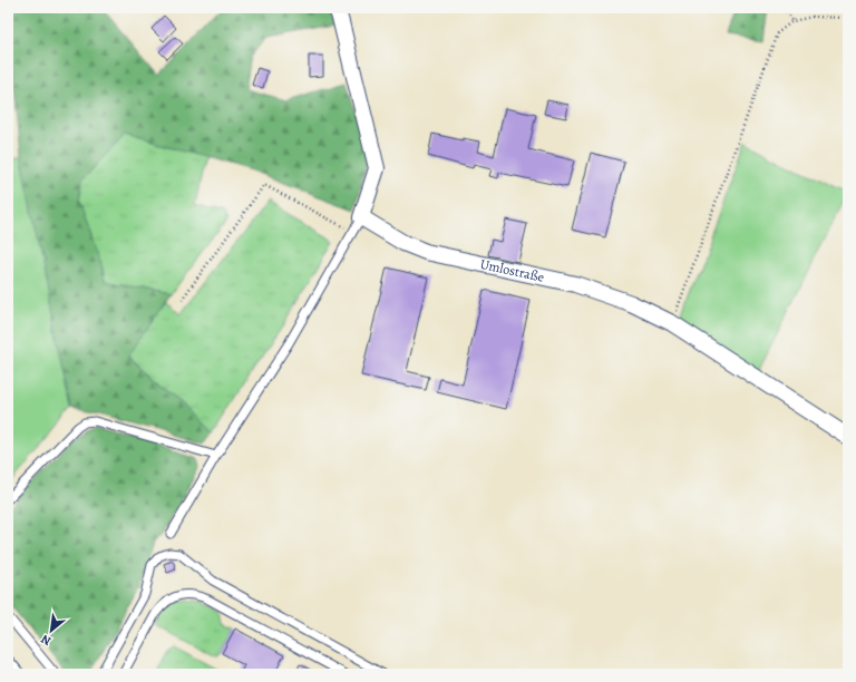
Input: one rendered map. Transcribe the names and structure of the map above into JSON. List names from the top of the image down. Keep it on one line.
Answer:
{"streets":{"street":["Umlostraße"]},"north":"bottom left"}
